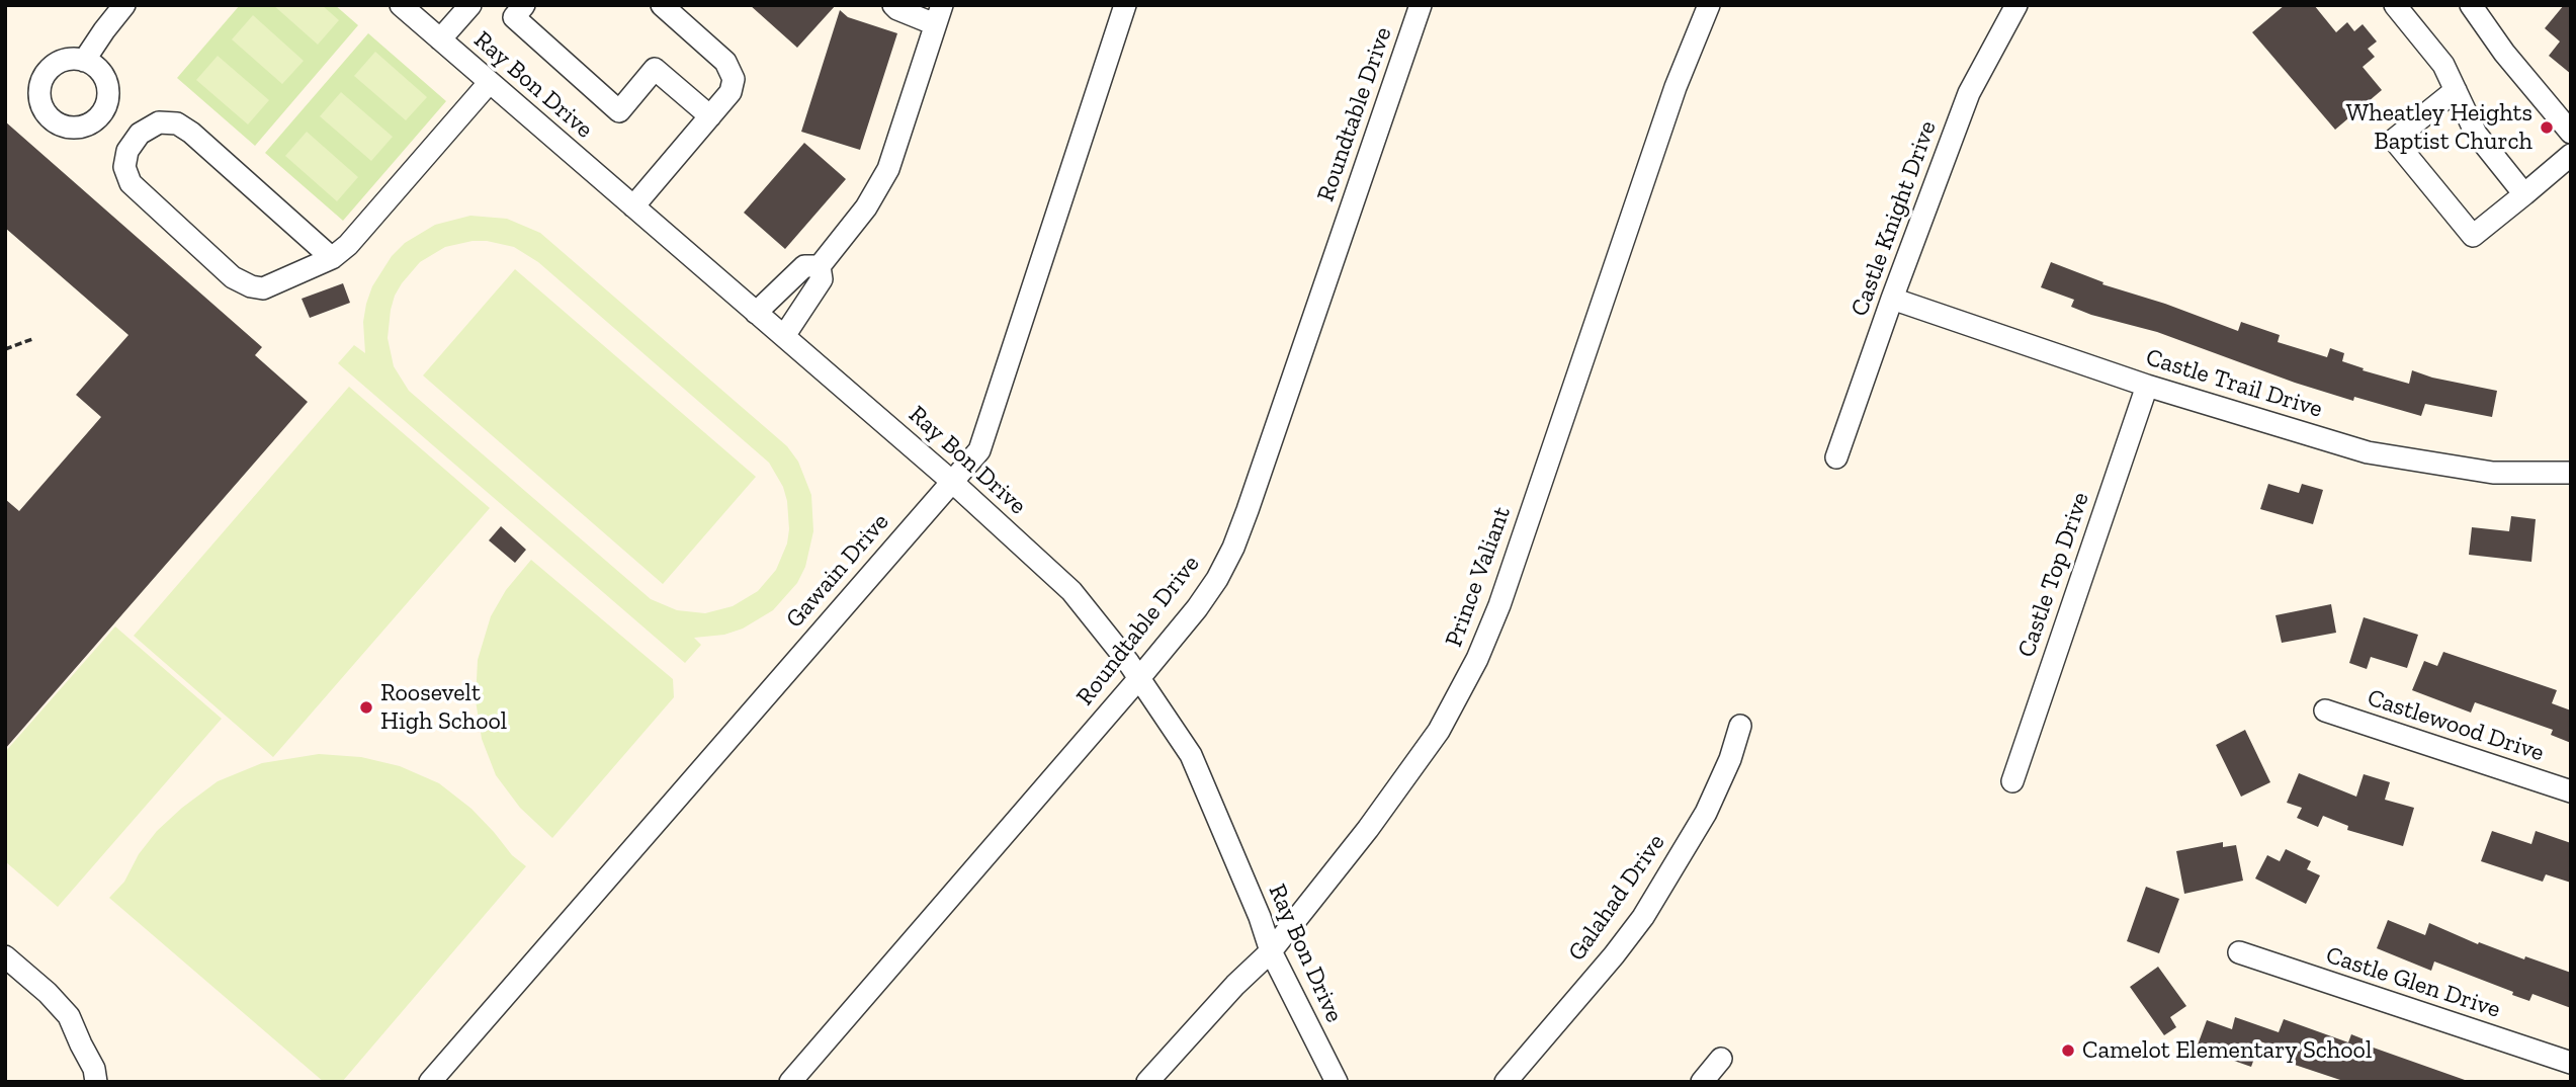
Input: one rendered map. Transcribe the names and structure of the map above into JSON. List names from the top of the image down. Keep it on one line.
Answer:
{"streets":{"street":["Ray Bon Drive","Roundtable Drive","Castle Knight Drive","Castle Trail Drive","Gawain Drive","Castle Top Drive","Prince Valiant","Castlewood Drive","Galahad Drive","Castle Glen Drive"]},"crossings":[["Ray Bon Drive","Roundtable Drive"],["Ray Bon Drive","Gawain Drive"],["Ray Bon Drive","Prince Valiant"],["Castle Knight Drive","Castle Trail Drive"],["Castle Trail Drive","Castle Top Drive"]],"places":["Wheatley Heights Baptist Church","Roosevelt High School","Camelot Elementary School"]}
